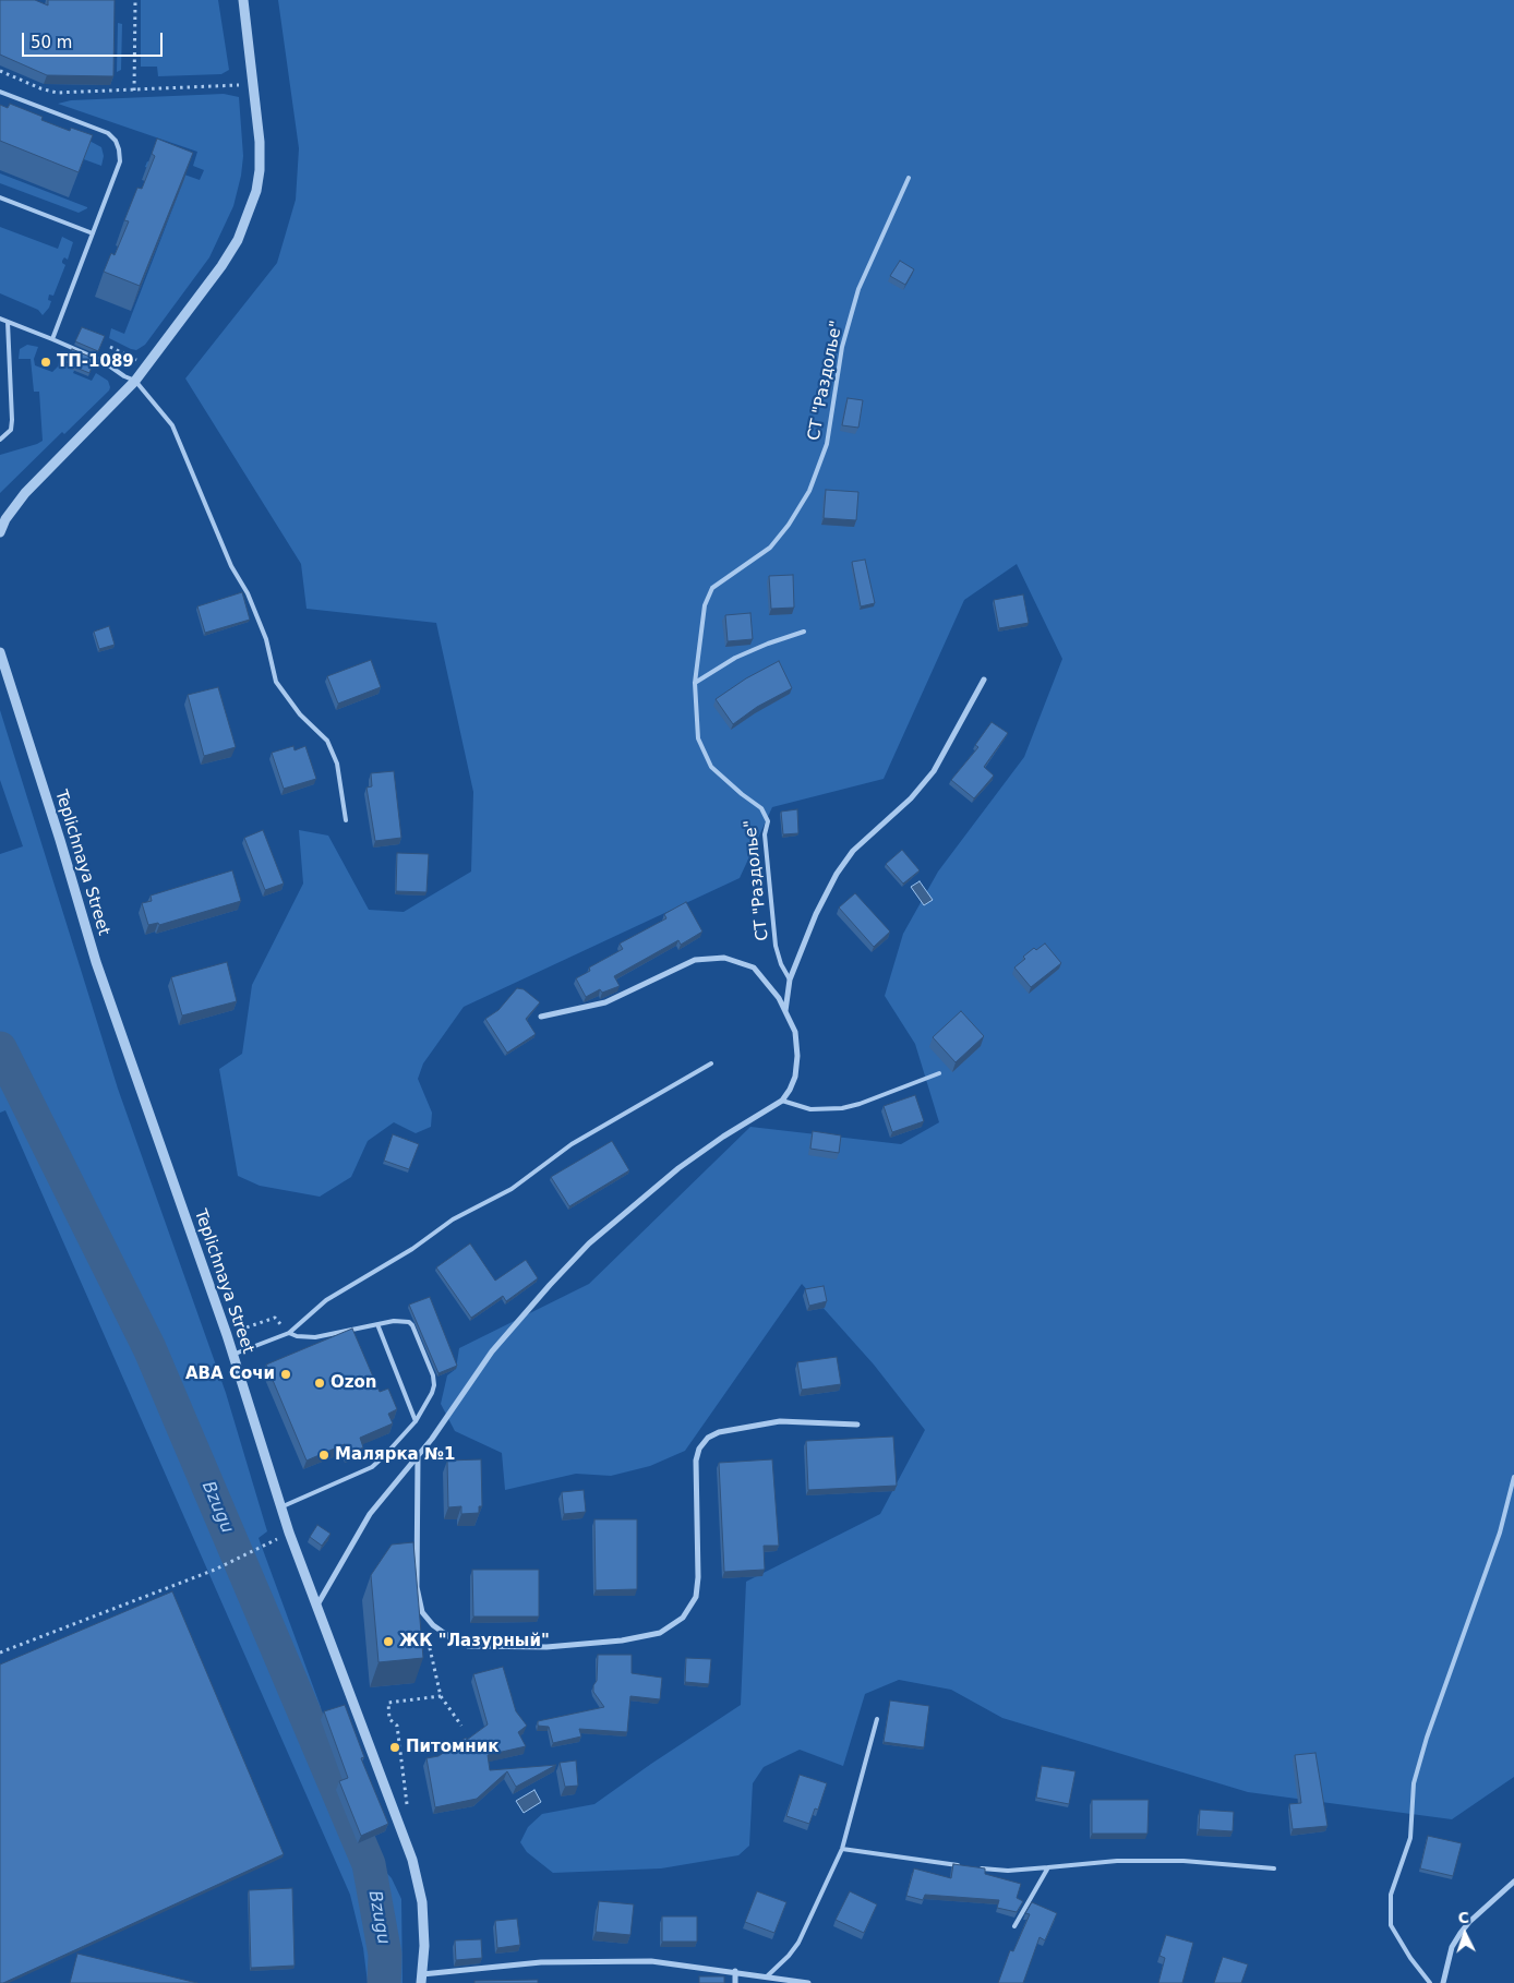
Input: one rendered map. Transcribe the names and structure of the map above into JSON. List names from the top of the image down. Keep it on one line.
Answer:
{"streets":{"street":["Teplichnaya Street"],"lane":["СТ \"Раздолье\""]},"water":["Bzugu"],"places":["ТП-1089","АВА Сочи","Ozon","Малярка №1","ЖК \"Лазурный\"","Питомник"],"scale_bar":"50 m","north":"top"}
